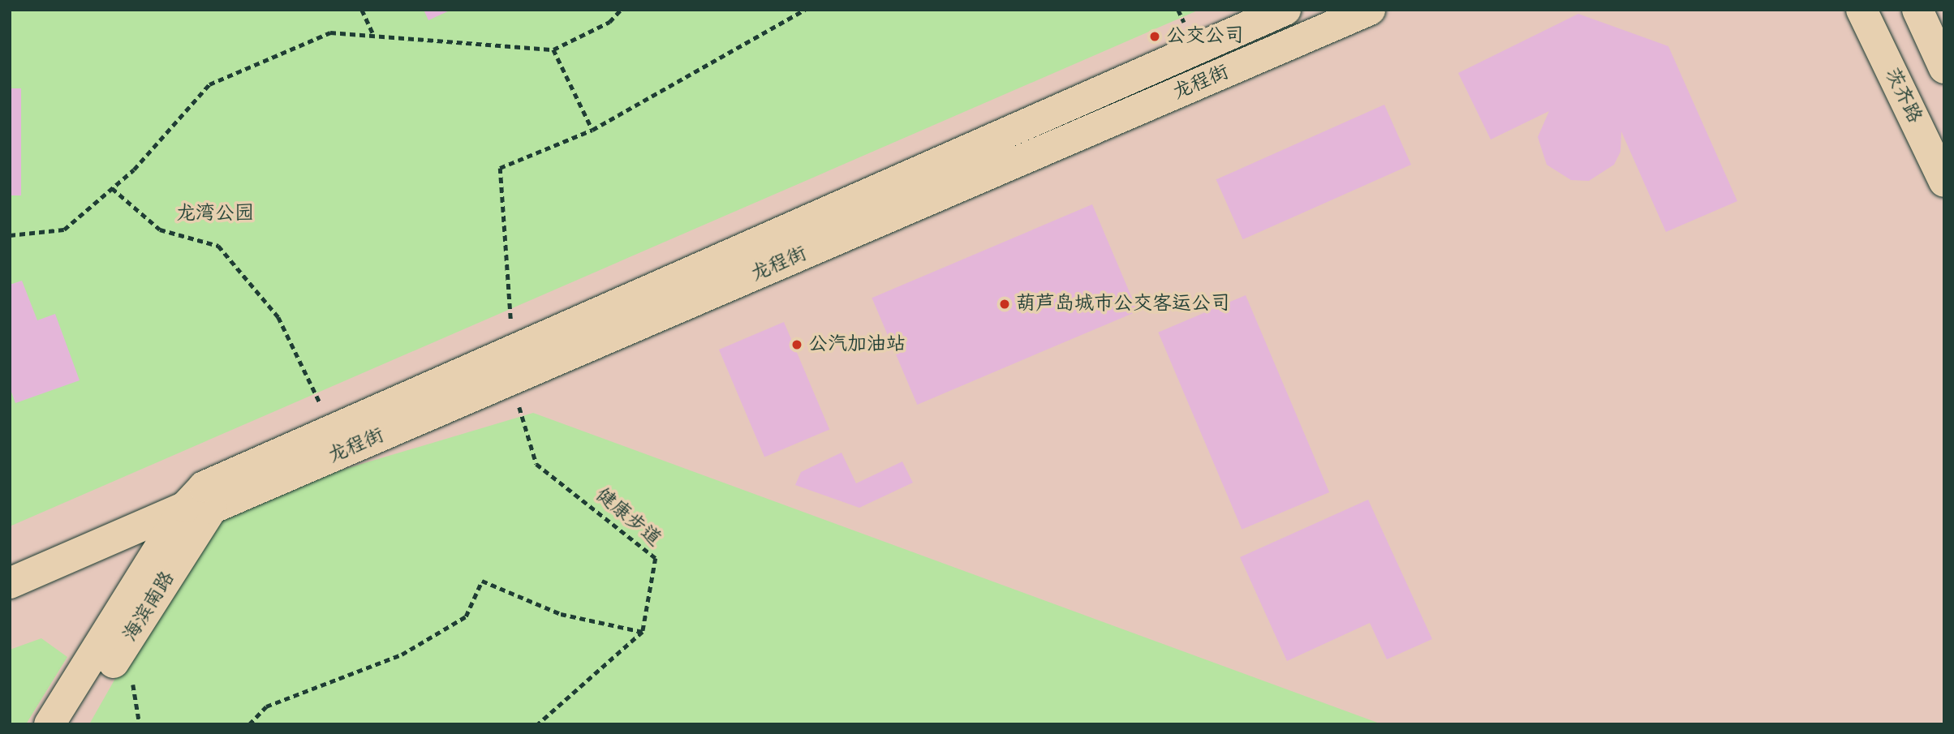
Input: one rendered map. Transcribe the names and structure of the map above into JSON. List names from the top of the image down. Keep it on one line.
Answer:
{"streets":{"main road":["龙程街","茨齐路","海滨南路"],"path":["健康步道"]},"crossings":[["龙程街","健康步道"],["龙程街","海滨南路"]],"parks":["龙湾公园"],"places":["公交公司","葫芦岛城市公交客运公司","公汽加油站"]}
